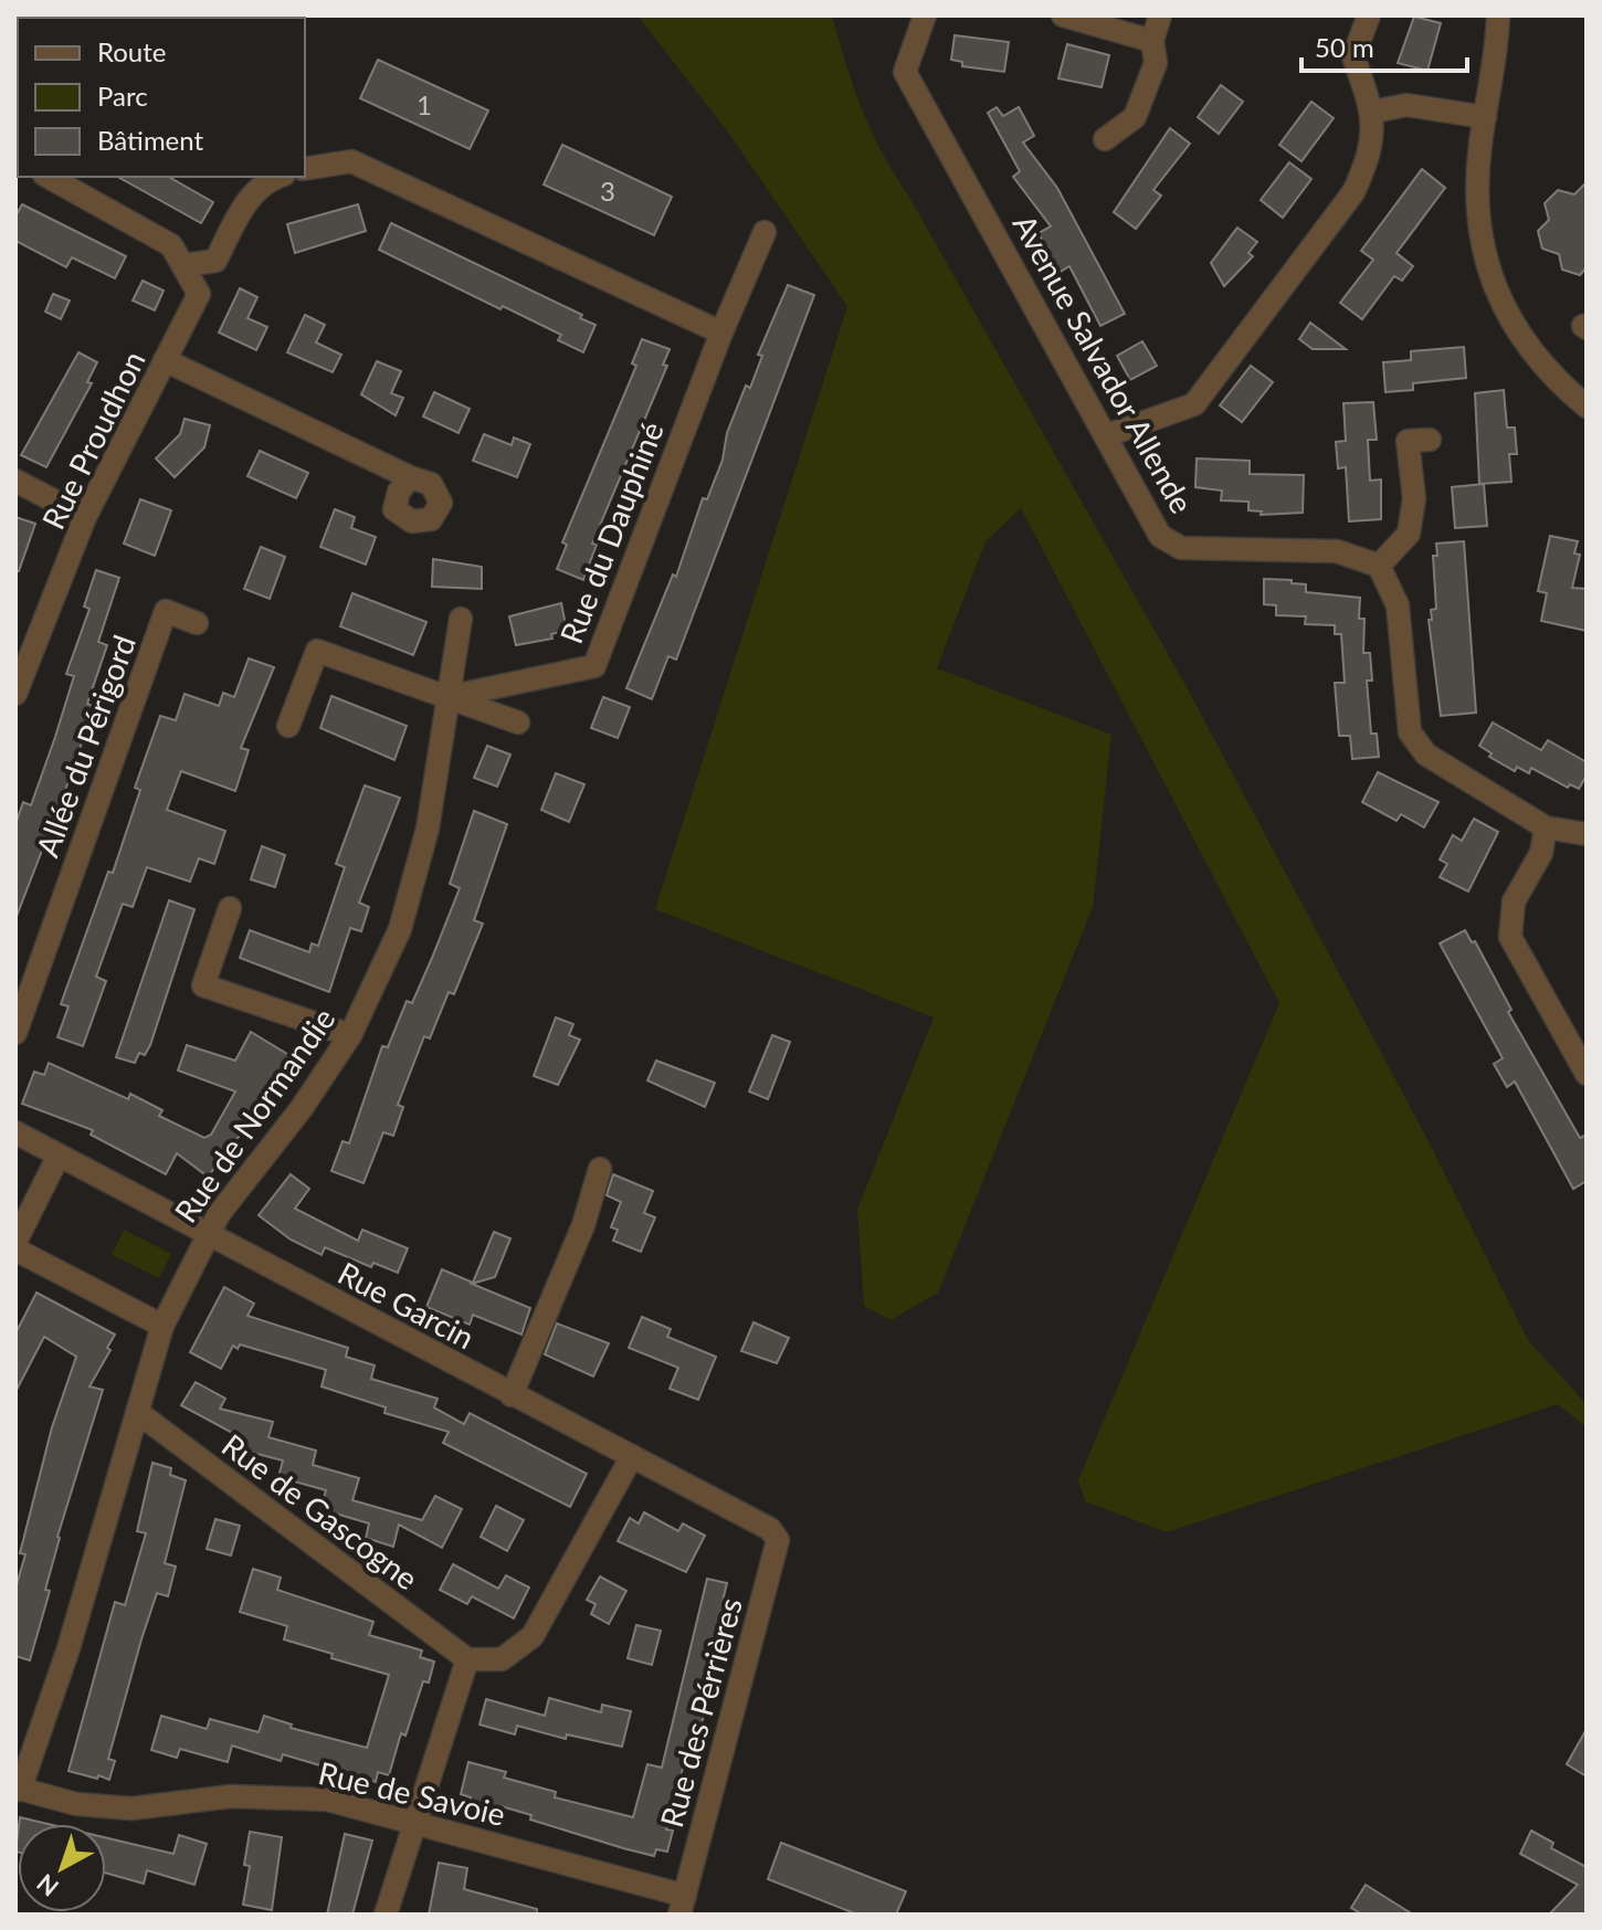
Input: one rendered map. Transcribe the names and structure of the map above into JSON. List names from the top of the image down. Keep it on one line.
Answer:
{"streets":{"street":["Avenue Salvador Allende","Rue Proudhon","Rue du Dauphiné","Allée du Périgord","Rue de Normandie","Rue Garcin","Rue de Gascogne","Rue des Pérrières","Rue de Savoie"]},"crossings":[["Rue du Dauphiné","Rue de Normandie"],["Rue de Normandie","Rue Garcin"],["Rue de Normandie","Rue de Gascogne"],["Rue de Normandie","Rue de Savoie"],["Rue Garcin","Rue des Pérrières"],["Rue des Pérrières","Rue de Savoie"]],"house_numbers":["1","3"],"legend":["Route","Parc","Bâtiment"],"scale_bar":"50 m","north":"bottom left"}
